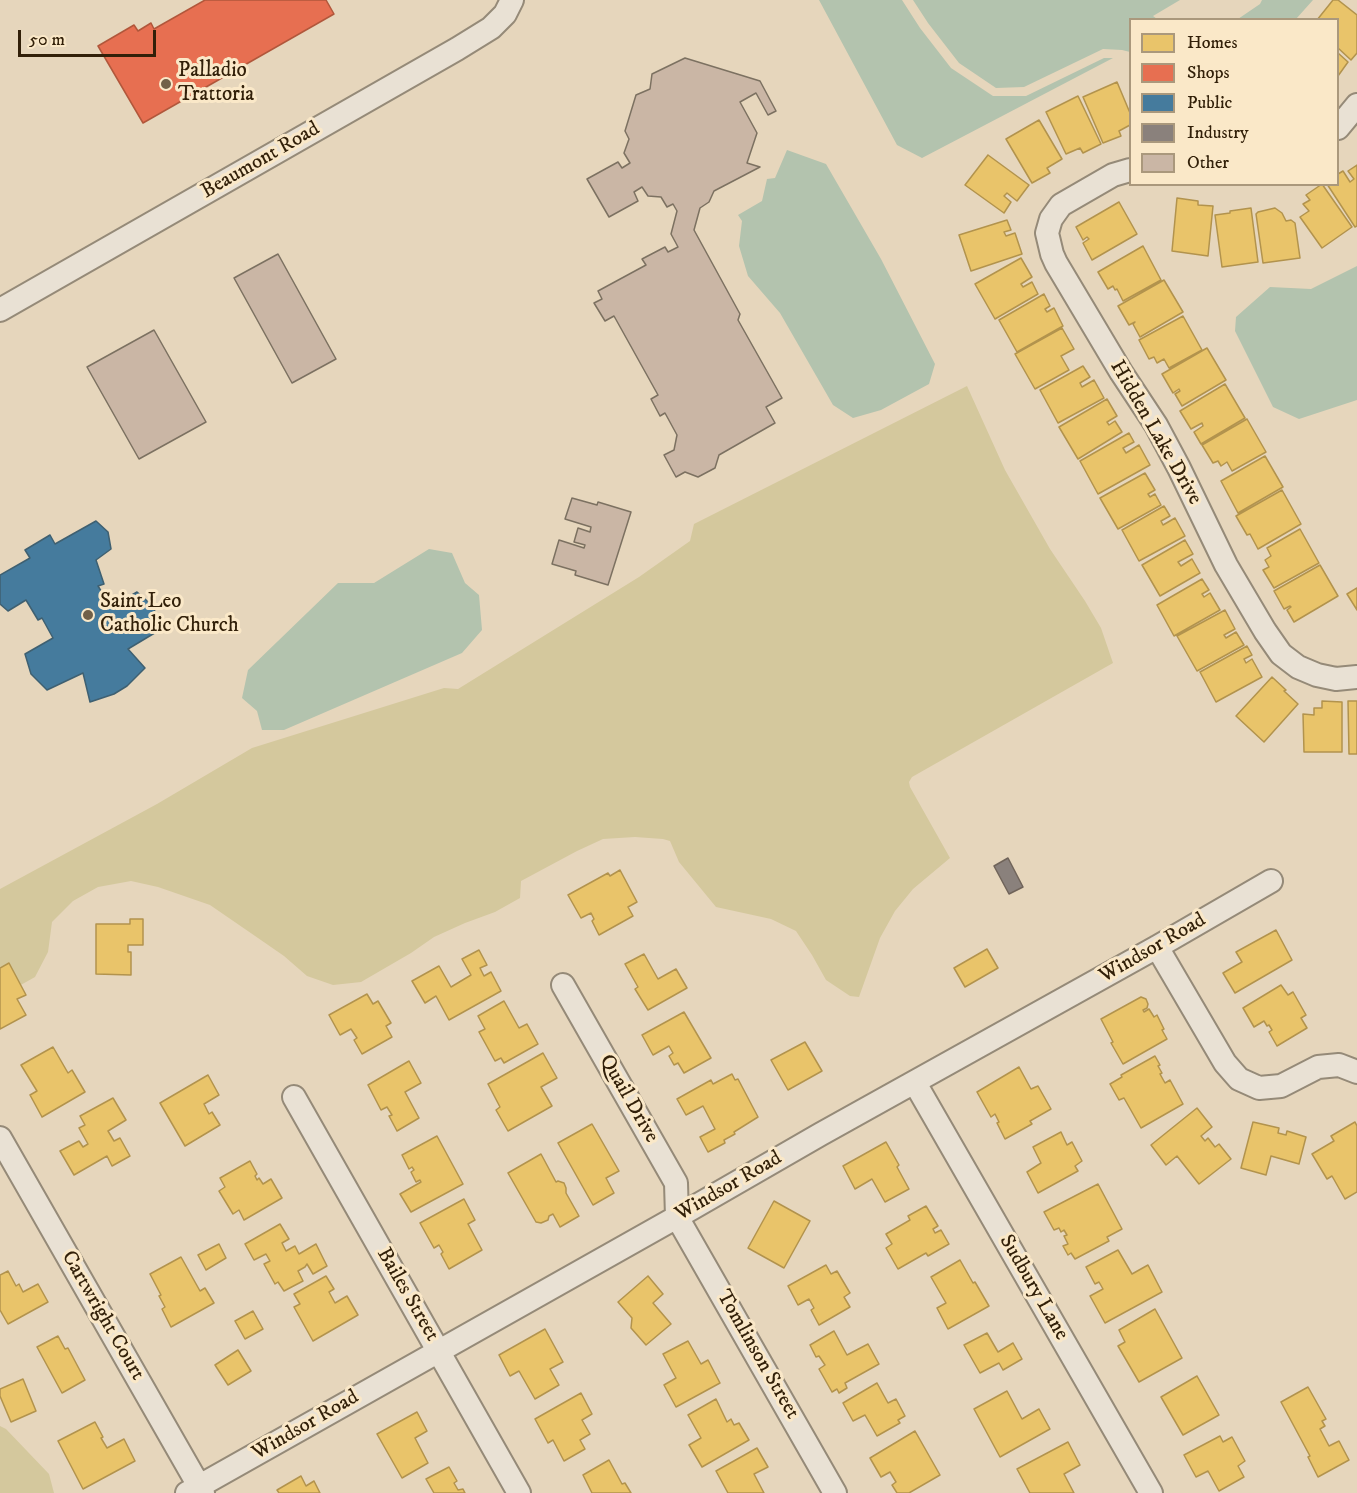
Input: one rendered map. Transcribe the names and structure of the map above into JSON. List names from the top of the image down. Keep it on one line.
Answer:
{"streets":{"street":["Beaumont Road","Hidden Lake Drive","Windsor Road","Quail Drive","Sudbury Lane","Bailes Street","Cartwright Court","Tomlinson Street"]},"crossings":[["Windsor Road","Quail Drive"],["Windsor Road","Sudbury Lane"],["Windsor Road","Bailes Street"],["Windsor Road","Cartwright Court"],["Windsor Road","Tomlinson Street"],["Quail Drive","Tomlinson Street"]],"places":["Palladio Trattoria","Saint Leo Catholic Church"],"legend":["Homes","Shops","Public","Industry","Other"],"scale_bar":"50 m"}
